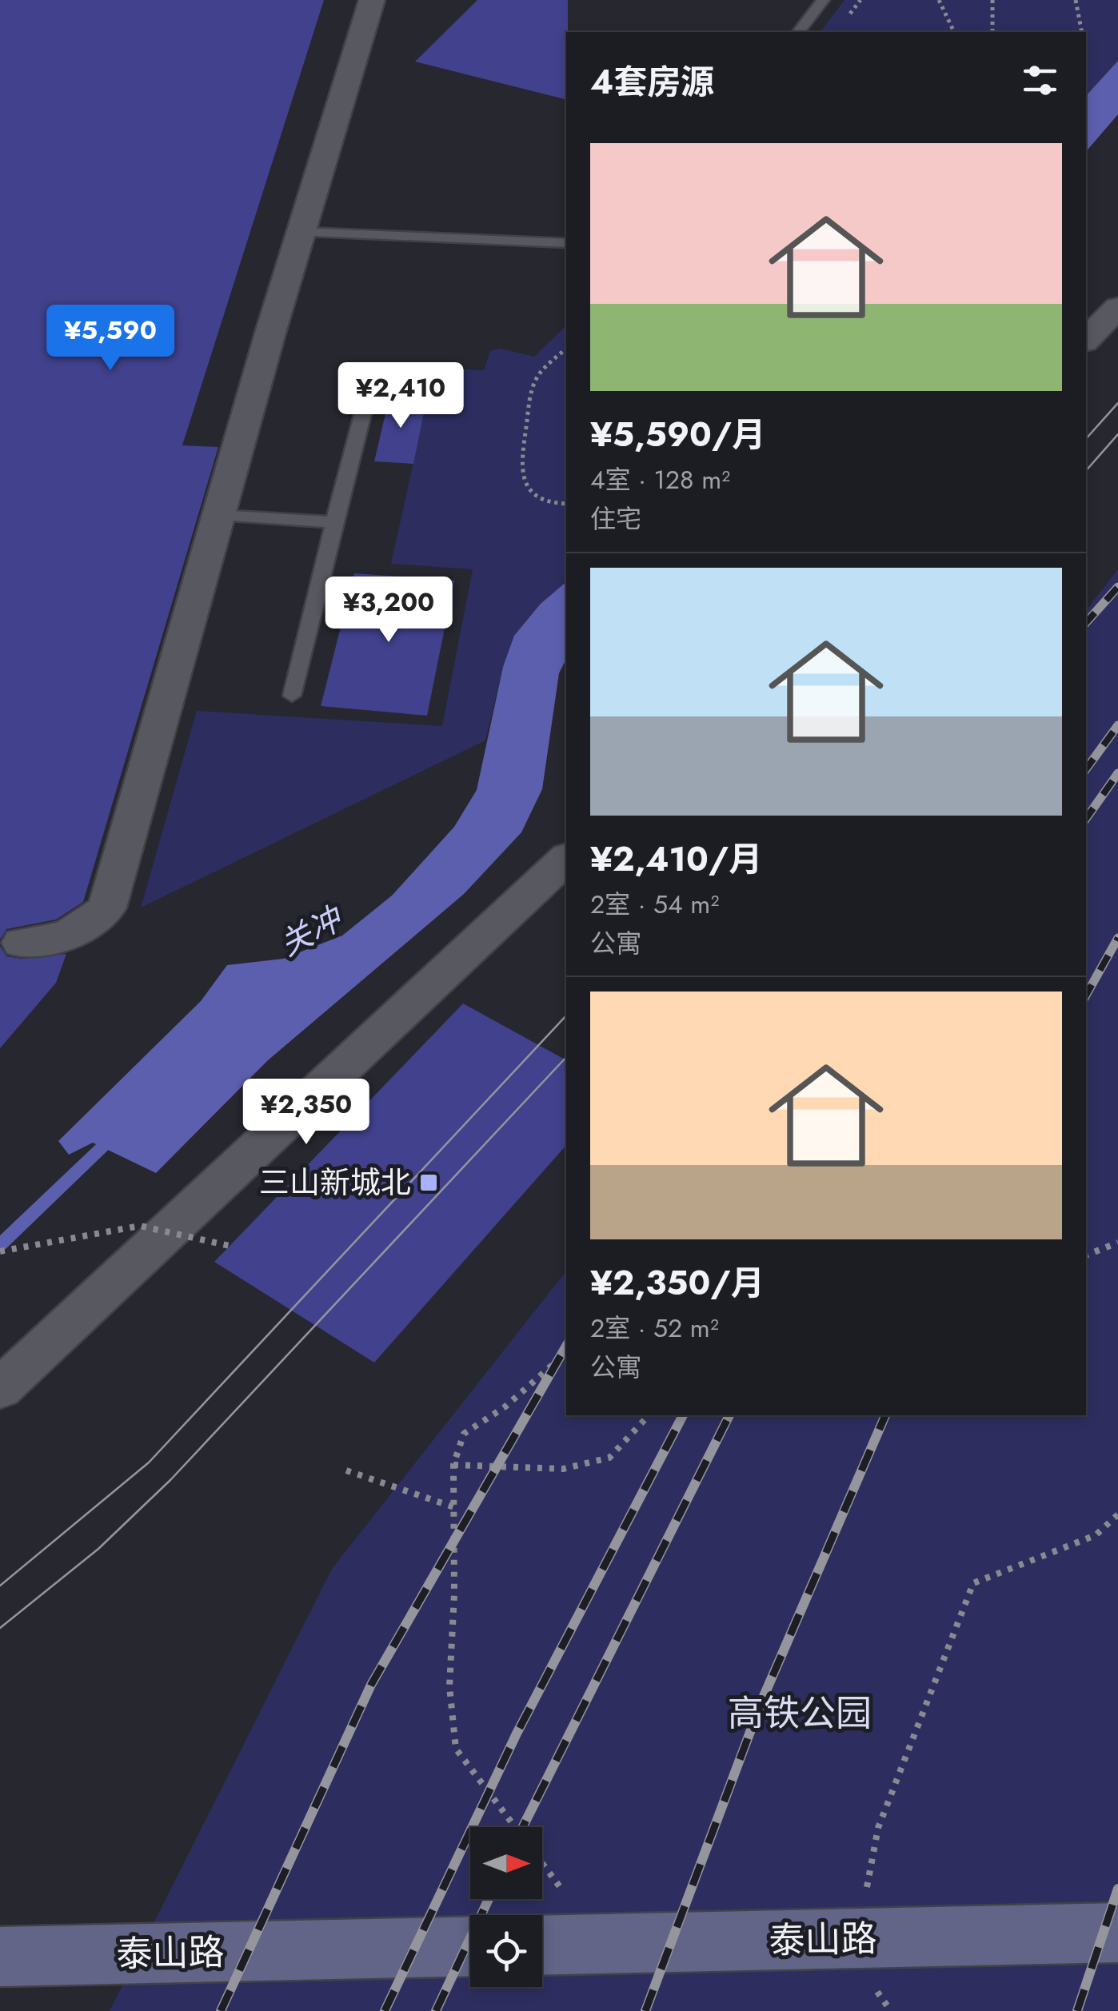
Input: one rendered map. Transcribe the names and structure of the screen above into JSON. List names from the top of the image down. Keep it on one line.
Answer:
{"streets":{"main road":["泰山路"]},"water":["关冲"],"parks":["高铁公园"],"places":{"transit":["三山新城北"]},"north":"right","page":{"heading":"4套房源","list":[{"name":"¥5,590/月","note":"4室 · 128 m² · 住宅"},{"name":"¥2,410/月","note":"2室 · 54 m² · 公寓"},{"name":"¥2,350/月","note":"2室 · 52 m² · 公寓"}],"price":["¥5,590","¥2,410","¥3,200","¥2,350"]}}
